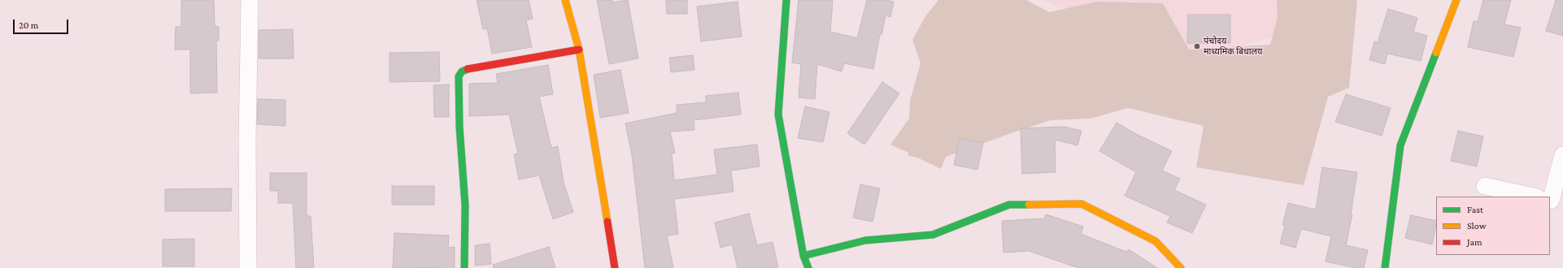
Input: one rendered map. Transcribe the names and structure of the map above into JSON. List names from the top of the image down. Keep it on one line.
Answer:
{"places":["पंचोदय माध्यमिक बिधालय"],"legend":["Fast","Slow","Jam"],"scale_bar":"20 m"}
